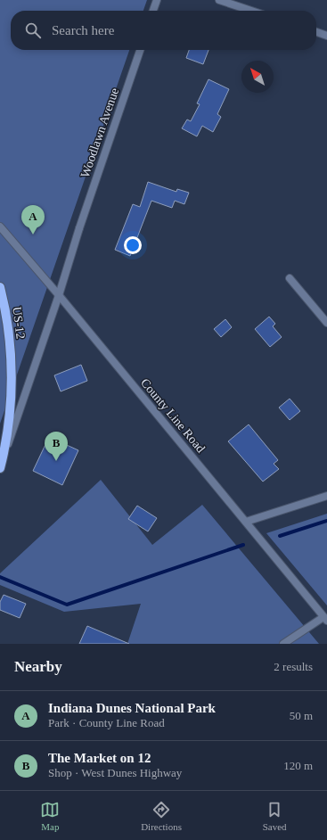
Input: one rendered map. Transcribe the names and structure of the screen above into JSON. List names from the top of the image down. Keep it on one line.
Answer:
{"streets":{"main road":["US-12"],"street":["Woodlawn Avenue","County Line Road"]},"crossings":[["Woodlawn Avenue","US-12"],["Woodlawn Avenue","County Line Road"]],"north":"top left","page":{"search":"Search here","pins":["A","B"],"heading":["Nearby","2 results"],"list":[{"mark":"A","name":"Indiana Dunes National Park","note":"Park · County Line Road","value":"50 m"},{"mark":"B","name":"The Market on 12","note":"Shop · West Dunes Highway","value":"120 m"}],"nav":["Map","Directions","Saved"]}}
